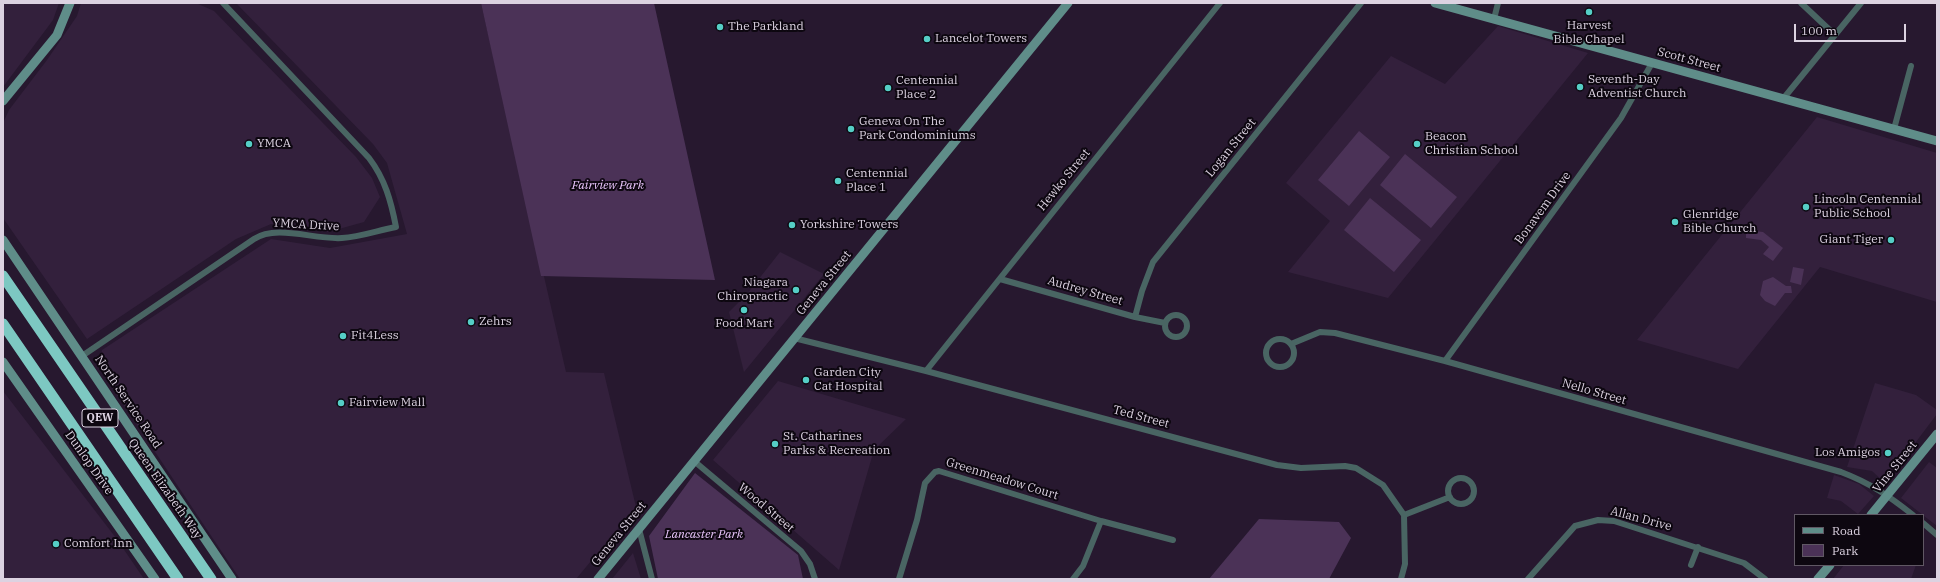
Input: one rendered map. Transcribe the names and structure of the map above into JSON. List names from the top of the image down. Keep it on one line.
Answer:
{"streets":{"highway":["QEW","Queen Elizabeth Way"],"main road":["Scott Street","Geneva Street","North Service Road","Dunlop Drive","Vine Street"],"street":["Logan Street","Hewko Street","Bonavem Drive","YMCA Drive","Audrey Street","Nello Street","Ted Street","Greenmeadow Court","Wood Street","Allan Drive"]},"crossings":[["Scott Street","Bonavem Drive"],["Logan Street","Audrey Street"],["Hewko Street","Audrey Street"],["Hewko Street","Ted Street"],["Bonavem Drive","Nello Street"],["YMCA Drive","North Service Road"],["Geneva Street","Ted Street"],["Geneva Street","Wood Street"],["Nello Street","Vine Street"]],"parks":["Fairview Park","Lancaster Park"],"places":["Harvest Bible Chapel","The Parkland","Lancelot Towers","Seventh-Day Adventist Church","Centennial Place 2","Geneva On The Park Condominiums","YMCA","Beacon Christian School","Centennial Place 1","Lincoln Centennial Public School","Glenridge Bible Church","Yorkshire Towers","Giant Tiger","Niagara Chiropractic","Food Mart","Zehrs","Fit4Less","Garden City Cat Hospital","Fairview Mall","St. Catharines Parks & Recreation","Los Amigos","Comfort Inn"],"legend":["Road","Park"],"scale_bar":"100 m"}
